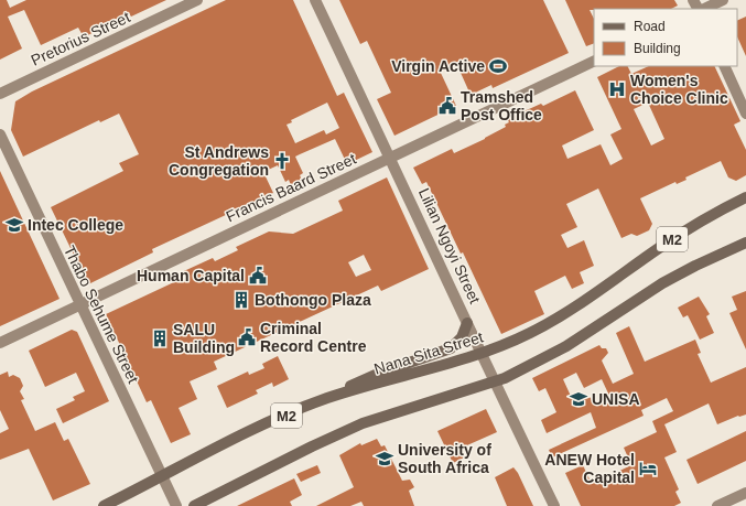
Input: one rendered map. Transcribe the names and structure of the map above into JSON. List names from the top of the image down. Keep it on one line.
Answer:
{"streets":{"main road":["M2","Nana Sita Street"],"street":["Pretorius Street","Francis Baard Street","Lilian Ngoyi Street","Thabo Sehume Street"]},"crossings":[["Francis Baard Street","Lilian Ngoyi Street"],["Francis Baard Street","Thabo Sehume Street"],["M2","Lilian Ngoyi Street"],["Lilian Ngoyi Street","Nana Sita Street"],["Thabo Sehume Street","Nana Sita Street"]],"places":{"sports":["Virgin Active"],"hospital":["Women's Choice Clinic"],"public building":["Tramshed Post Office","Human Capital","Criminal Record Centre"],"church":["St Andrews Congregation"],"school or university":["Intec College","UNISA","University of South Africa"],"building":["Bothongo Plaza","SALU Building"],"hotel":["ANEW Hotel Capital"]},"legend":["Road","Building"]}
